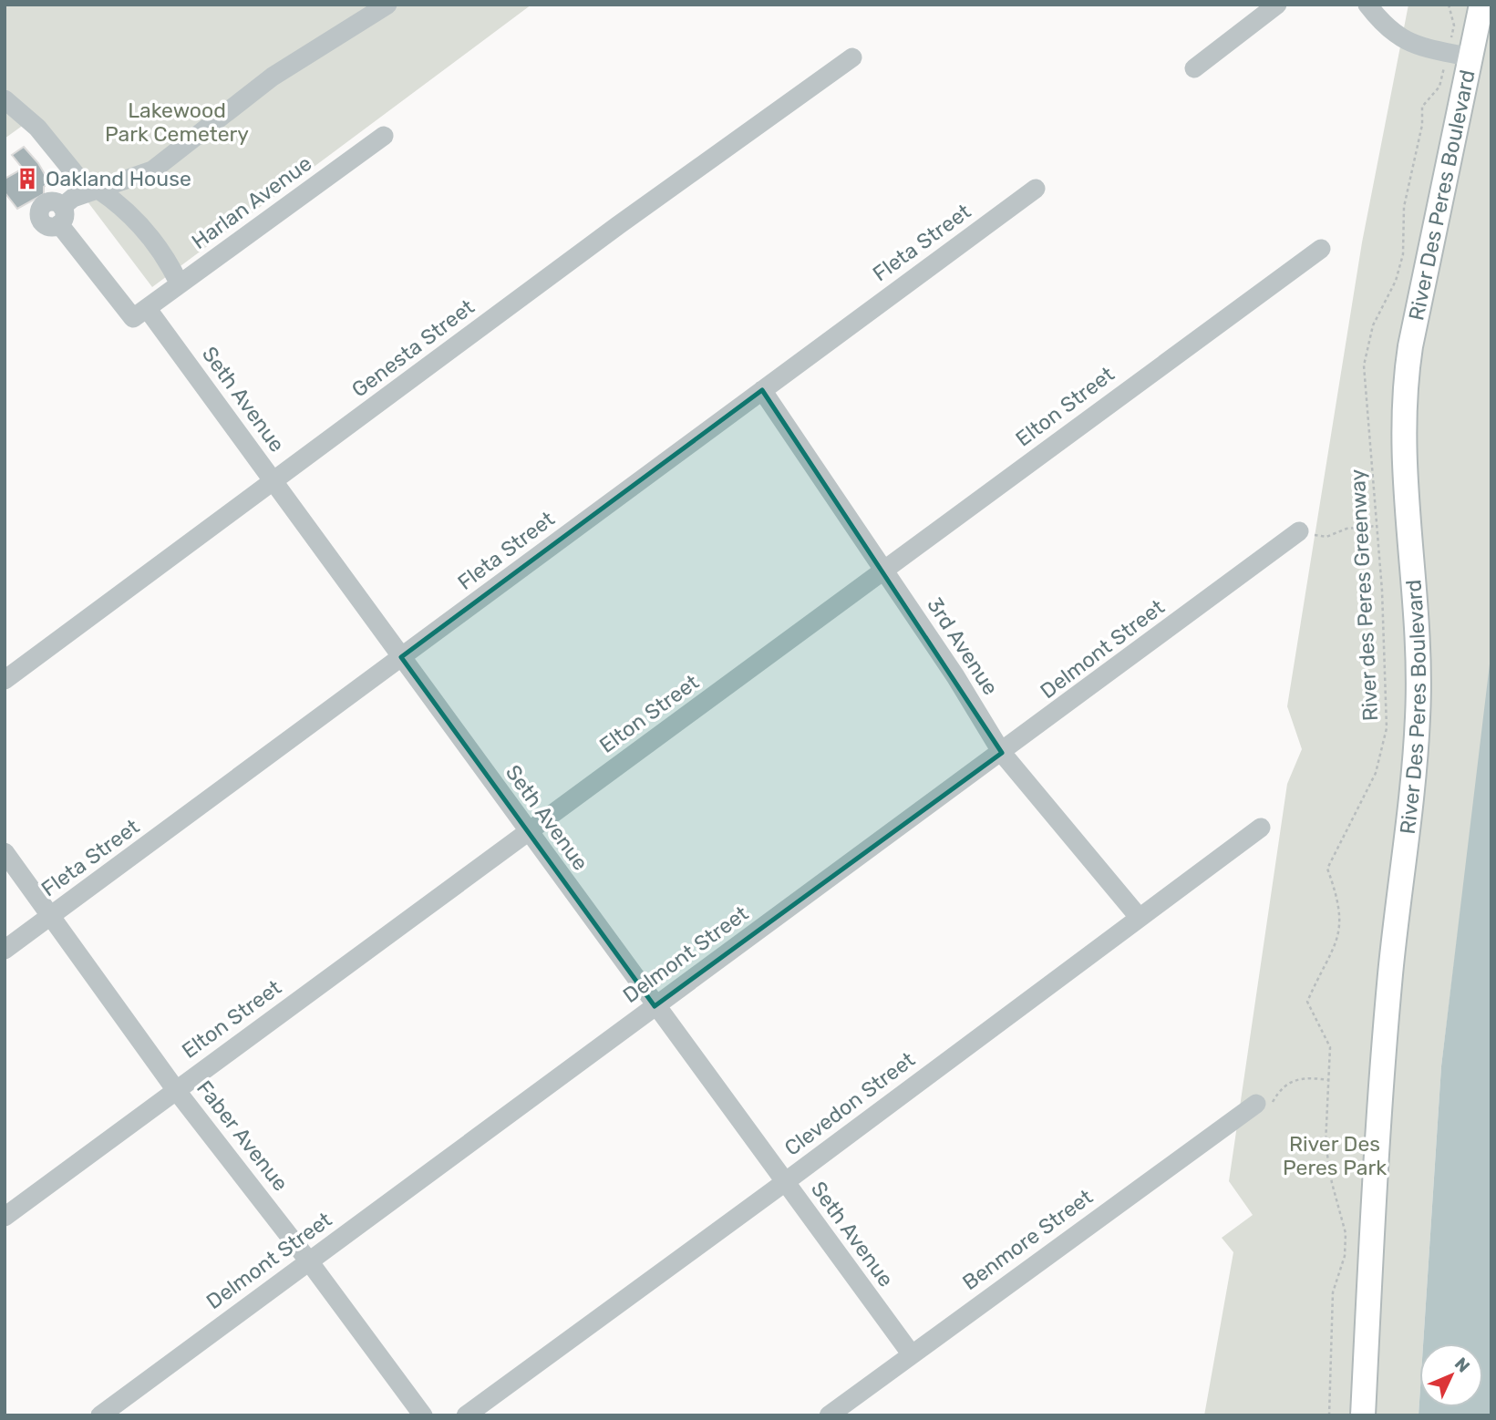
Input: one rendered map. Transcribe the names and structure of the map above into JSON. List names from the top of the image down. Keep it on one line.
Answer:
{"streets":{"main road":["River Des Peres Boulevard"],"street":["Harlan Avenue","Fleta Street","Genesta Street","Seth Avenue","Elton Street","3rd Avenue","Delmont Street","Clevedon Street","Faber Avenue","Benmore Street"],"path":["River des Peres Greenway"]},"crossings":[["Harlan Avenue","Seth Avenue"],["Fleta Street","Seth Avenue"],["Fleta Street","3rd Avenue"],["Fleta Street","Faber Avenue"],["Genesta Street","Seth Avenue"],["Seth Avenue","Elton Street"],["Seth Avenue","Delmont Street"],["Seth Avenue","Clevedon Street"],["Seth Avenue","Benmore Street"],["Elton Street","3rd Avenue"],["Elton Street","Faber Avenue"],["3rd Avenue","Delmont Street"],["3rd Avenue","Clevedon Street"],["Delmont Street","Faber Avenue"]],"parks":["Lakewood Park Cemetery","River Des Peres Park"],"places":{"building":["Oakland House"]},"north":"top right"}
